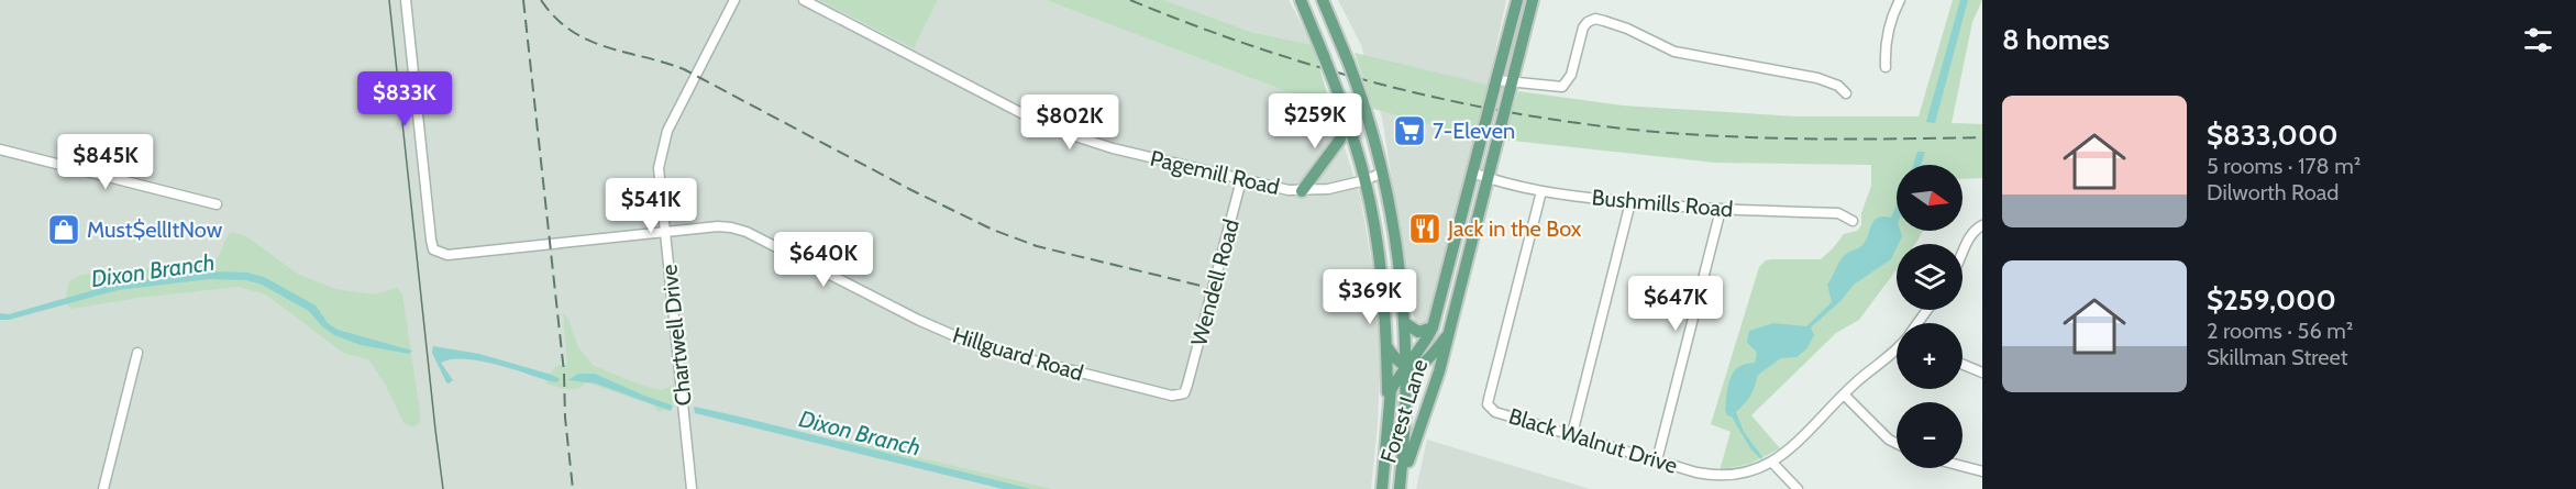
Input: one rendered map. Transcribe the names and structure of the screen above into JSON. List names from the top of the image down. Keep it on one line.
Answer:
{"streets":{"main road":["Forest Lane"],"street":["Pagemill Road","Bushmills Road","Wendell Road","Chartwell Drive","Hillguard Road","Black Walnut Drive"]},"crossings":[["Pagemill Road","Wendell Road"],["Bushmills Road","Forest Lane"],["Bushmills Road","Black Walnut Drive"],["Wendell Road","Hillguard Road"],["Chartwell Drive","Hillguard Road"]],"water":["Dixon Branch"],"places":{"supermarket":["7-Eleven"],"restaurant":["Jack in the Box"],"shop":["Must$ellItNow"]},"north":"right","page":{"heading":"8 homes","price":["$833K","$259K","$802K","$845K","$541K","$640K","$369K","$647K"],"list":[{"name":"$833,000","note":"5 rooms · 178 m² · Dilworth Road"},{"name":"$259,000","note":"2 rooms · 56 m² · Skillman Street"}],"map_buttons":["+","−"]}}
